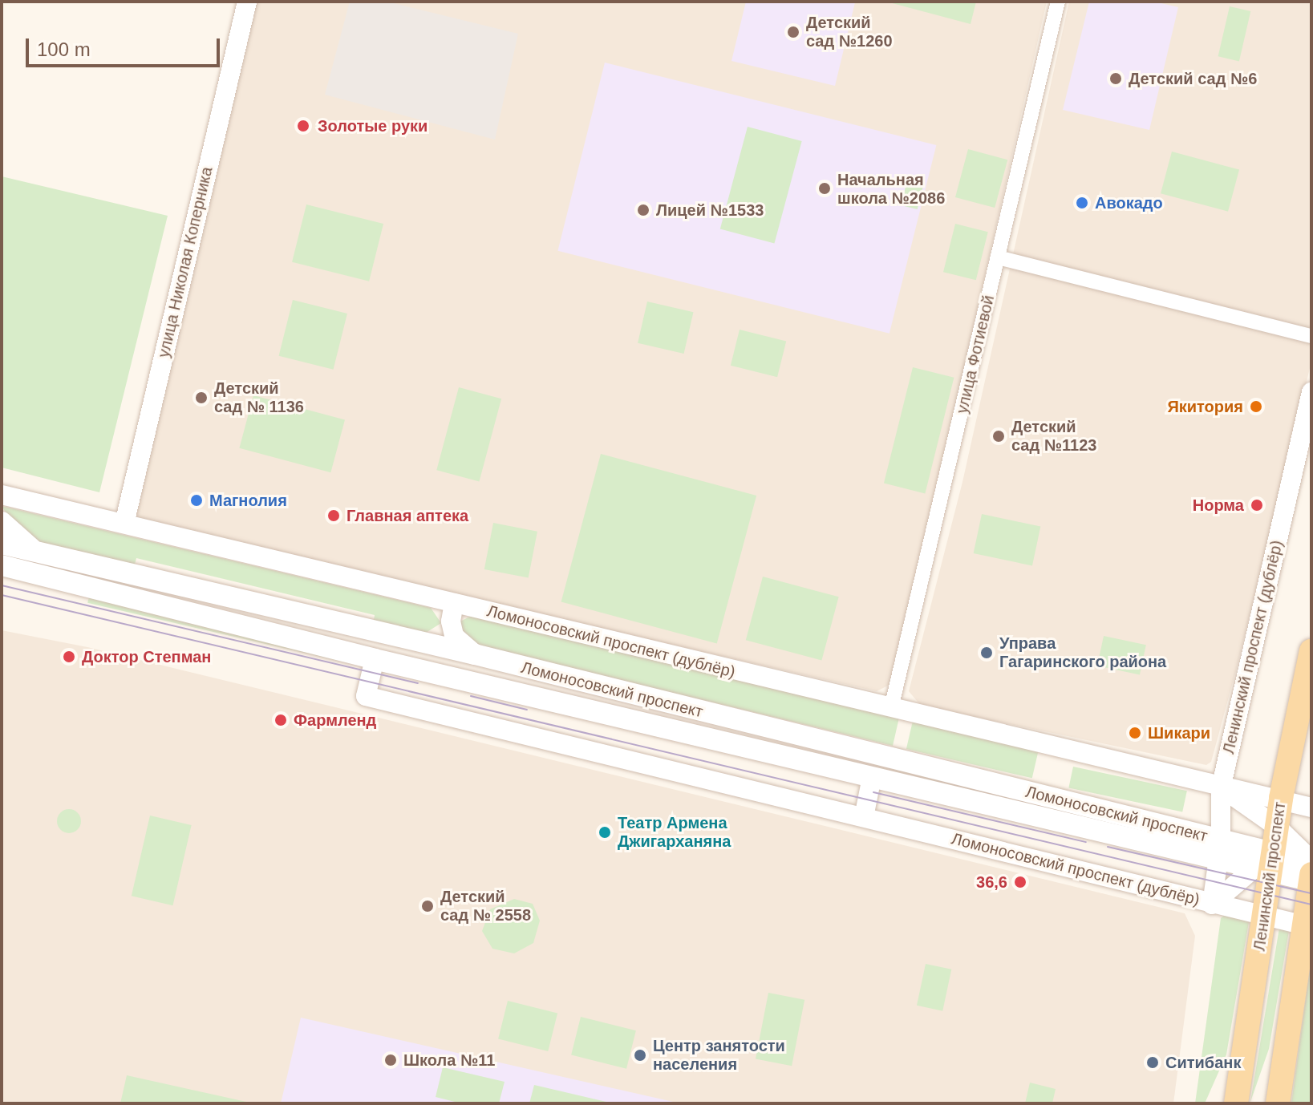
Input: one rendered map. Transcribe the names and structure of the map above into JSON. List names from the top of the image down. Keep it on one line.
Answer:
{"streets":{"main road":["Ломоносовский проспект","Ленинский проспект"],"street":["улица Николая Коперника","улица Фотиевой","Ломоносовский проспект (дублёр)","Ленинский проспект (дублёр)"]},"crossings":[["улица Николая Коперника","Ломоносовский проспект (дублёр)"],["улица Фотиевой","Ломоносовский проспект (дублёр)"],["Ломоносовский проспект (дублёр)","Ленинский проспект (дублёр)"],["Ломоносовский проспект (дублёр)","Ломоносовский проспект"],["Ломоносовский проспект (дублёр)","Ленинский проспект"],["Ленинский проспект (дублёр)","Ломоносовский проспект"]],"places":["Детский сад №1260","Детский сад №6","Золотые руки","Начальная школа №2086","Авокадо","Лицей №1533","Детский сад № 1136","Якитория","Детский сад №1123","Магнолия","Норма","Главная аптека","Управа Гагаринского района","Доктор Степман","Фармленд","Шикари","Театр Армена Джигарханяна","36,6","Детский сад № 2558","Центр занятости населения","Школа №11","Ситибанк"],"scale_bar":"100 m"}
